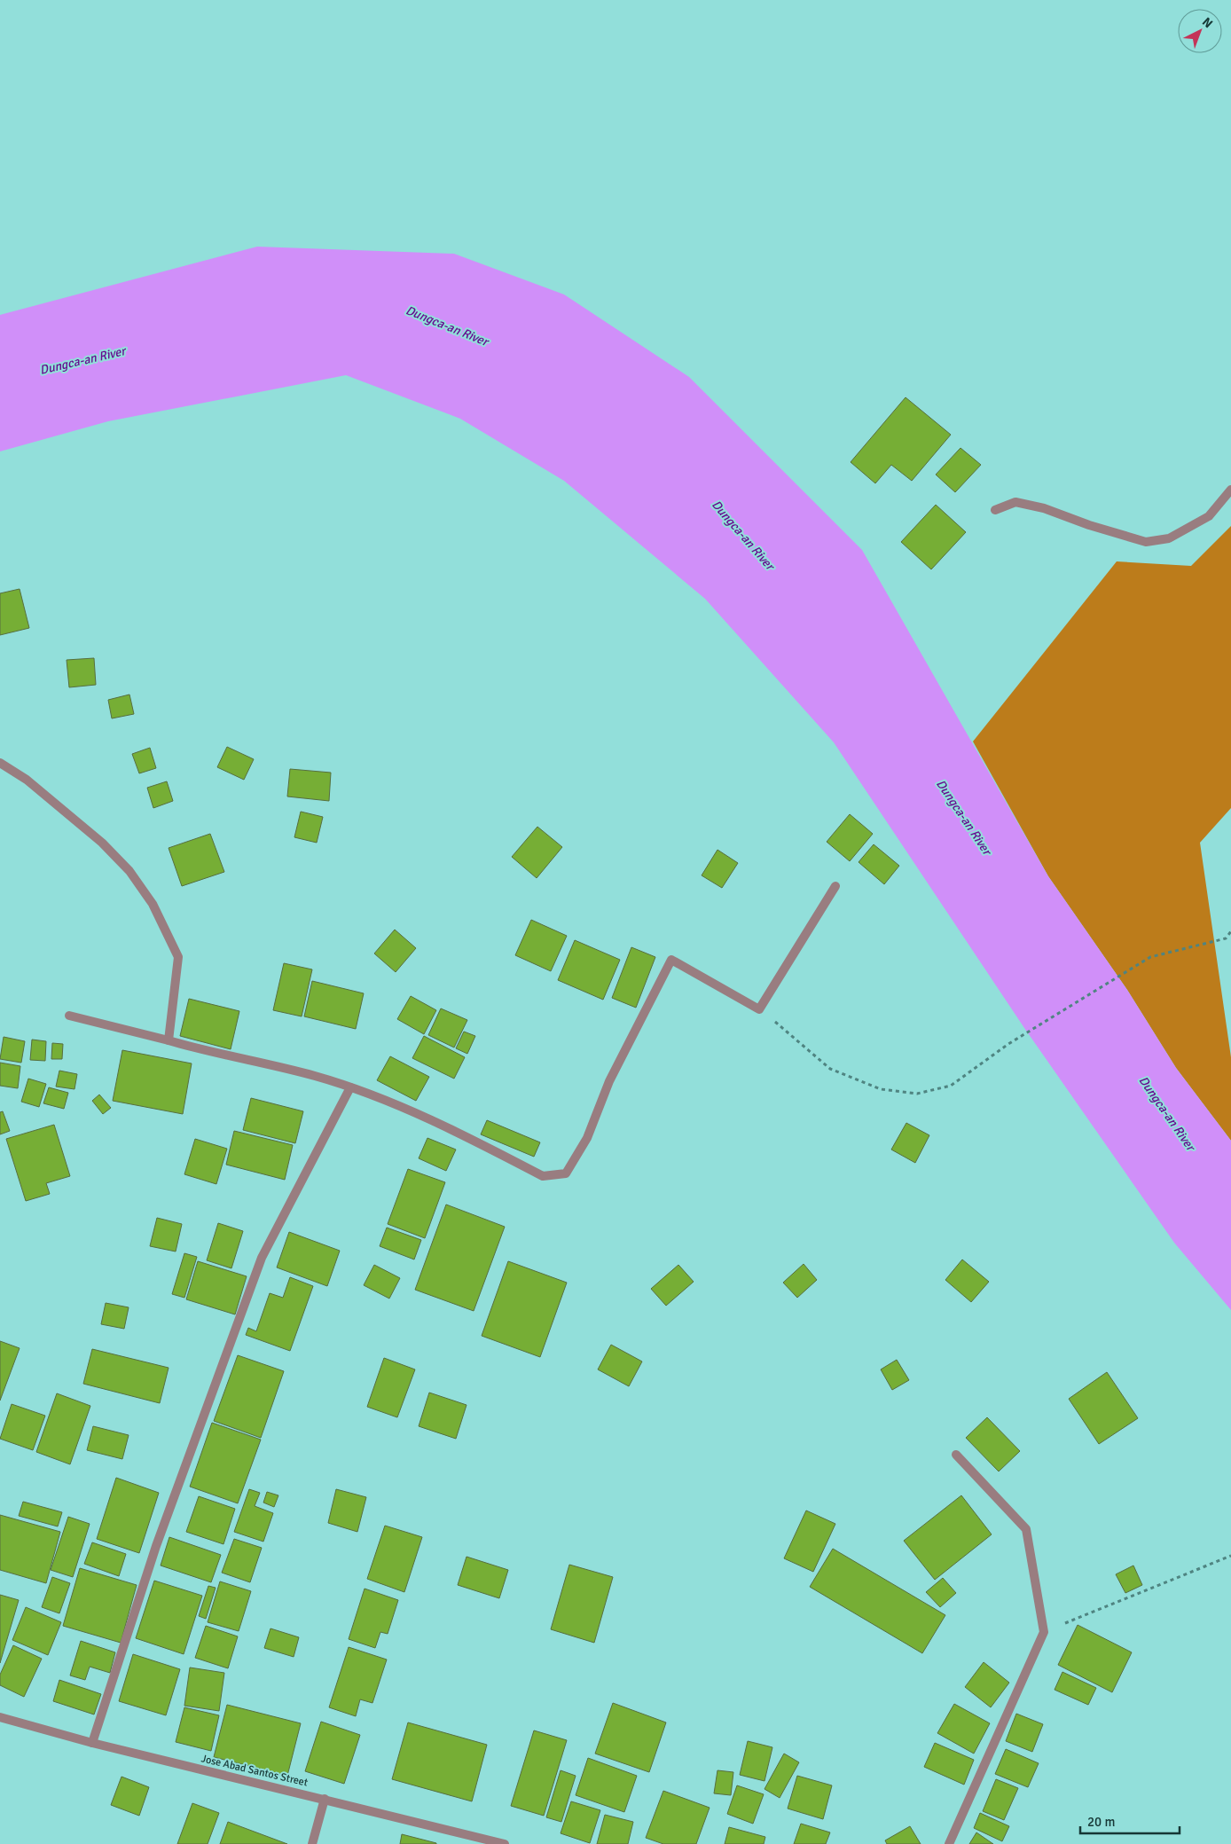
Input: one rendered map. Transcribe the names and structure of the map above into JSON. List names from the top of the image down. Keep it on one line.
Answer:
{"streets":{"street":["Jose Abad Santos Street"]},"water":["Dungca-an River"],"scale_bar":"20 m","north":"top right"}
